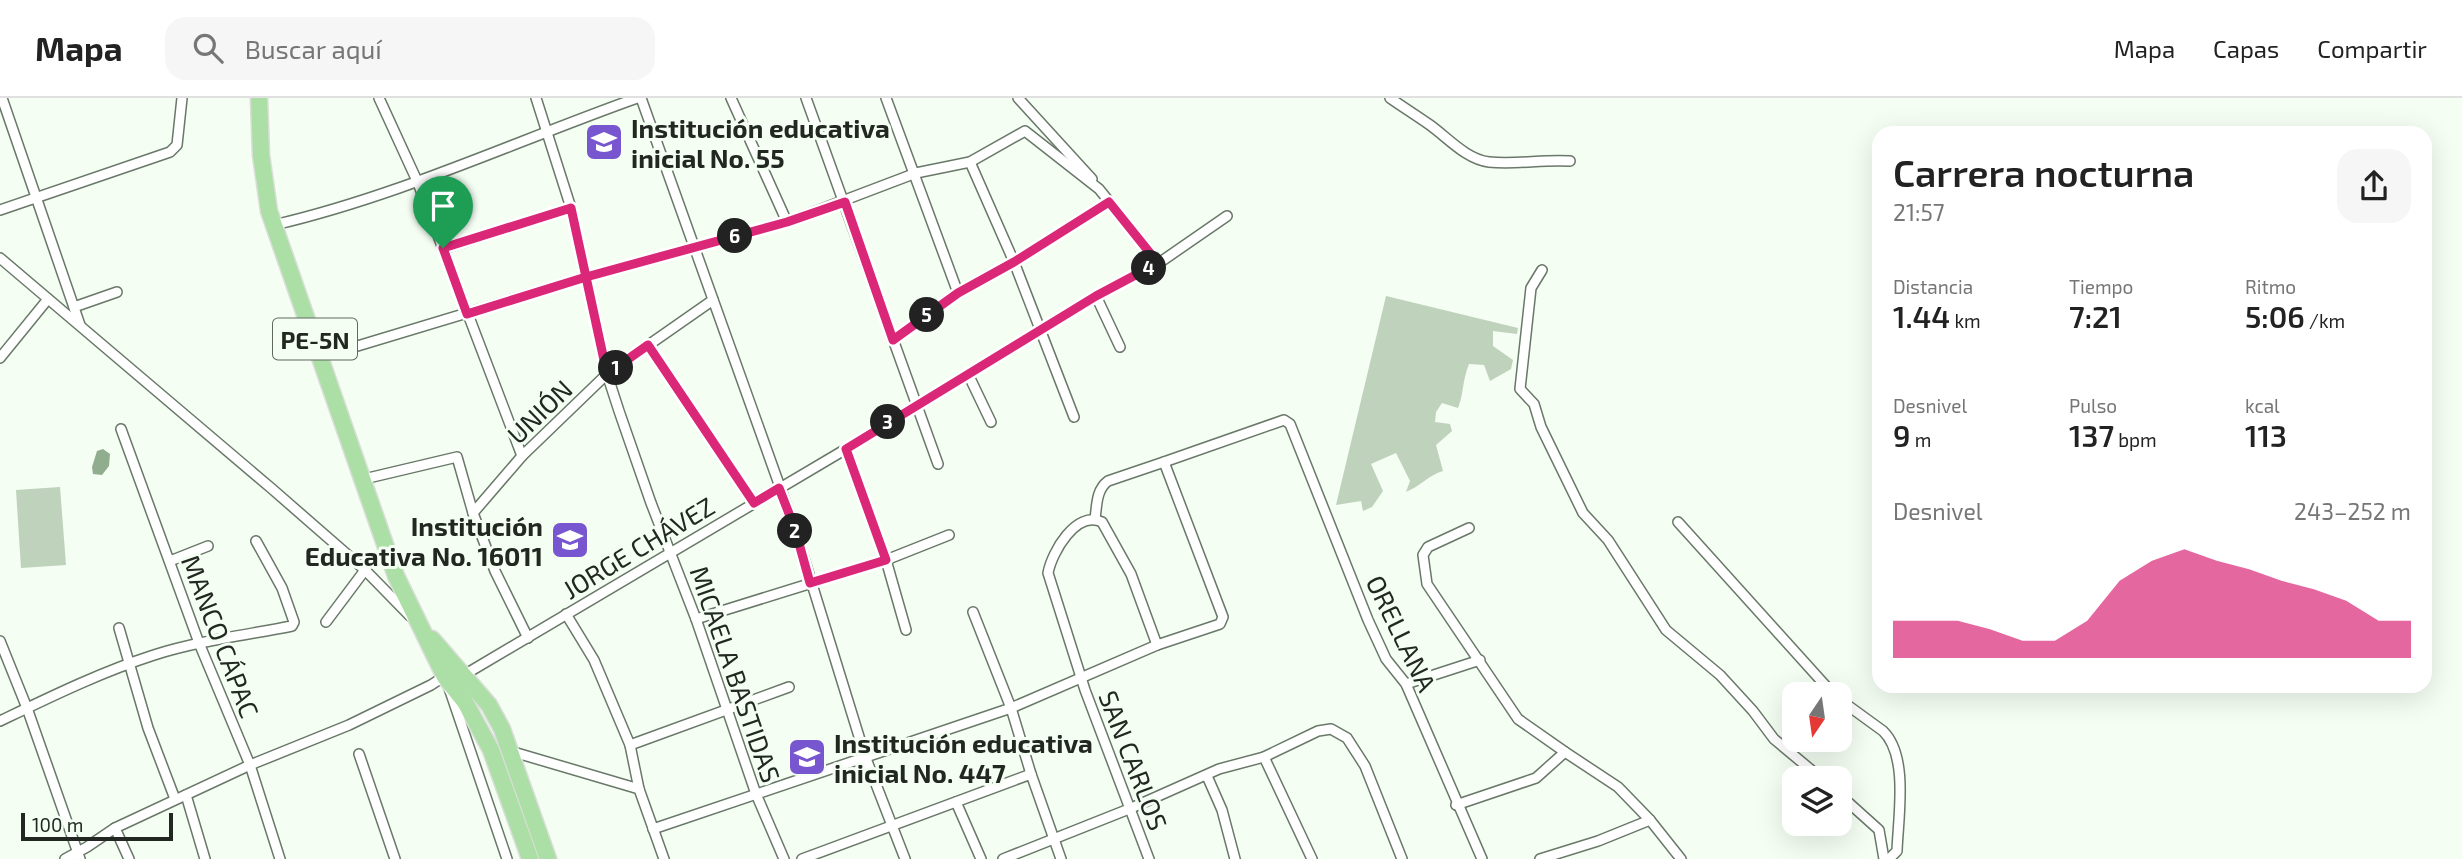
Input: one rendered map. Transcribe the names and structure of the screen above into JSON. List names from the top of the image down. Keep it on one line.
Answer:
{"streets":{"highway":["PE-5N"],"street":["UNIÓN","JORGE CHÁVEZ","ORELLANA","MANCO CÁPAC","MICAELA BASTIDAS","SAN CARLOS"]},"crossings":[["PE-5N","JORGE CHÁVEZ"],["UNIÓN","MICAELA BASTIDAS"],["JORGE CHÁVEZ","MANCO CÁPAC"],["JORGE CHÁVEZ","MICAELA BASTIDAS"]],"places":{"school or university":["Institución educativa inicial No. 55","Institución Educativa No. 16011","Institución educativa inicial No. 447"]},"scale_bar":"100 m","north":"bottom","page":{"header":"Mapa","search":"Buscar aquí","nav":["Mapa","Capas","Compartir"],"heading":["Carrera nocturna","21:57"],"pins":["6","4","5","1","3","2"],"stats":[["Distancia","1.44 km"],["Tiempo","7:21"],["Ritmo","5:06 /km"],["Desnivel","9 m"],["Pulso","137 bpm"],["kcal","113"]],"chart":["Desnivel","243–252 m"],"scale":"100 m"}}
